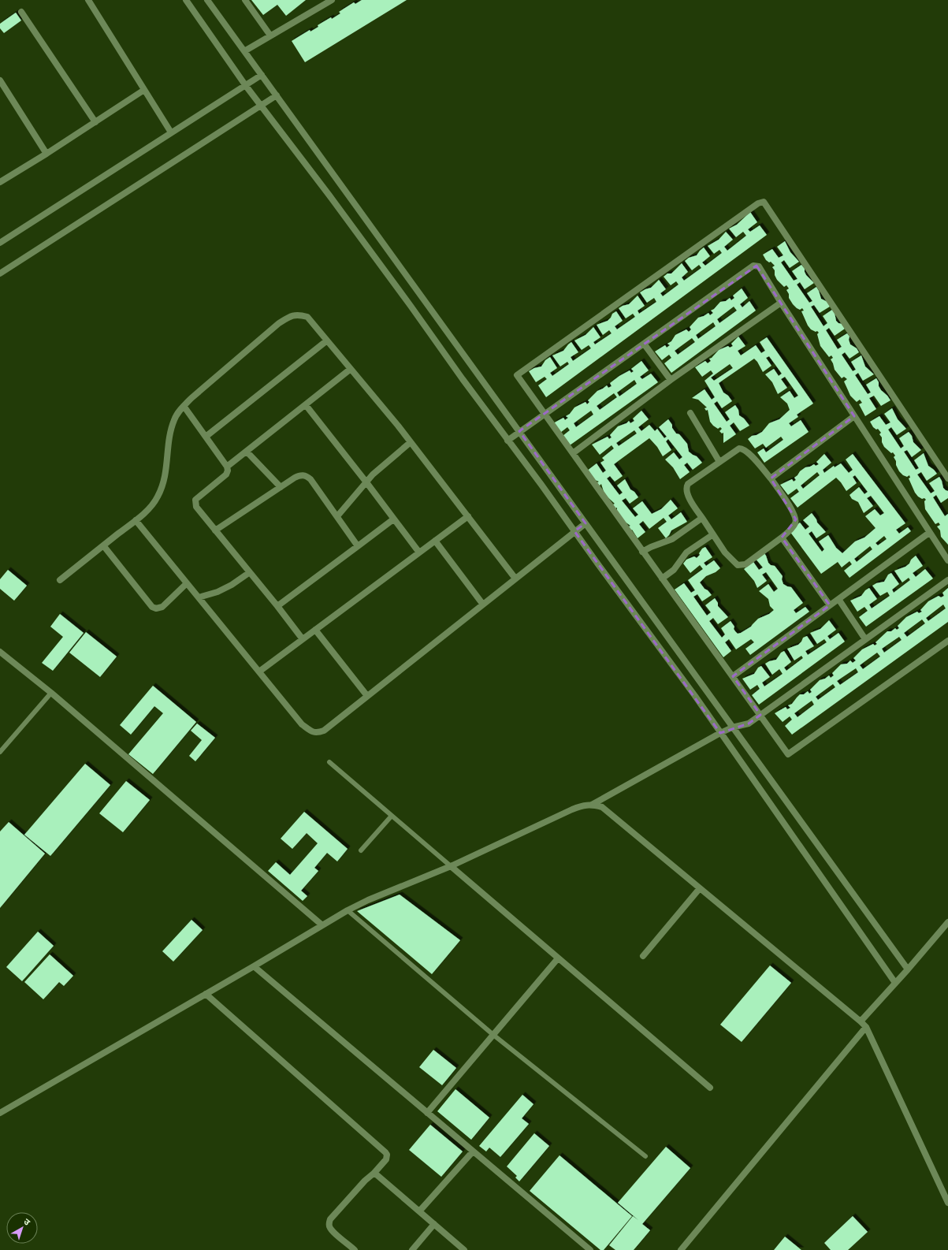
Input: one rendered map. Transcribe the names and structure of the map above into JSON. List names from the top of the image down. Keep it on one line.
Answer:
{"north":"top right"}
